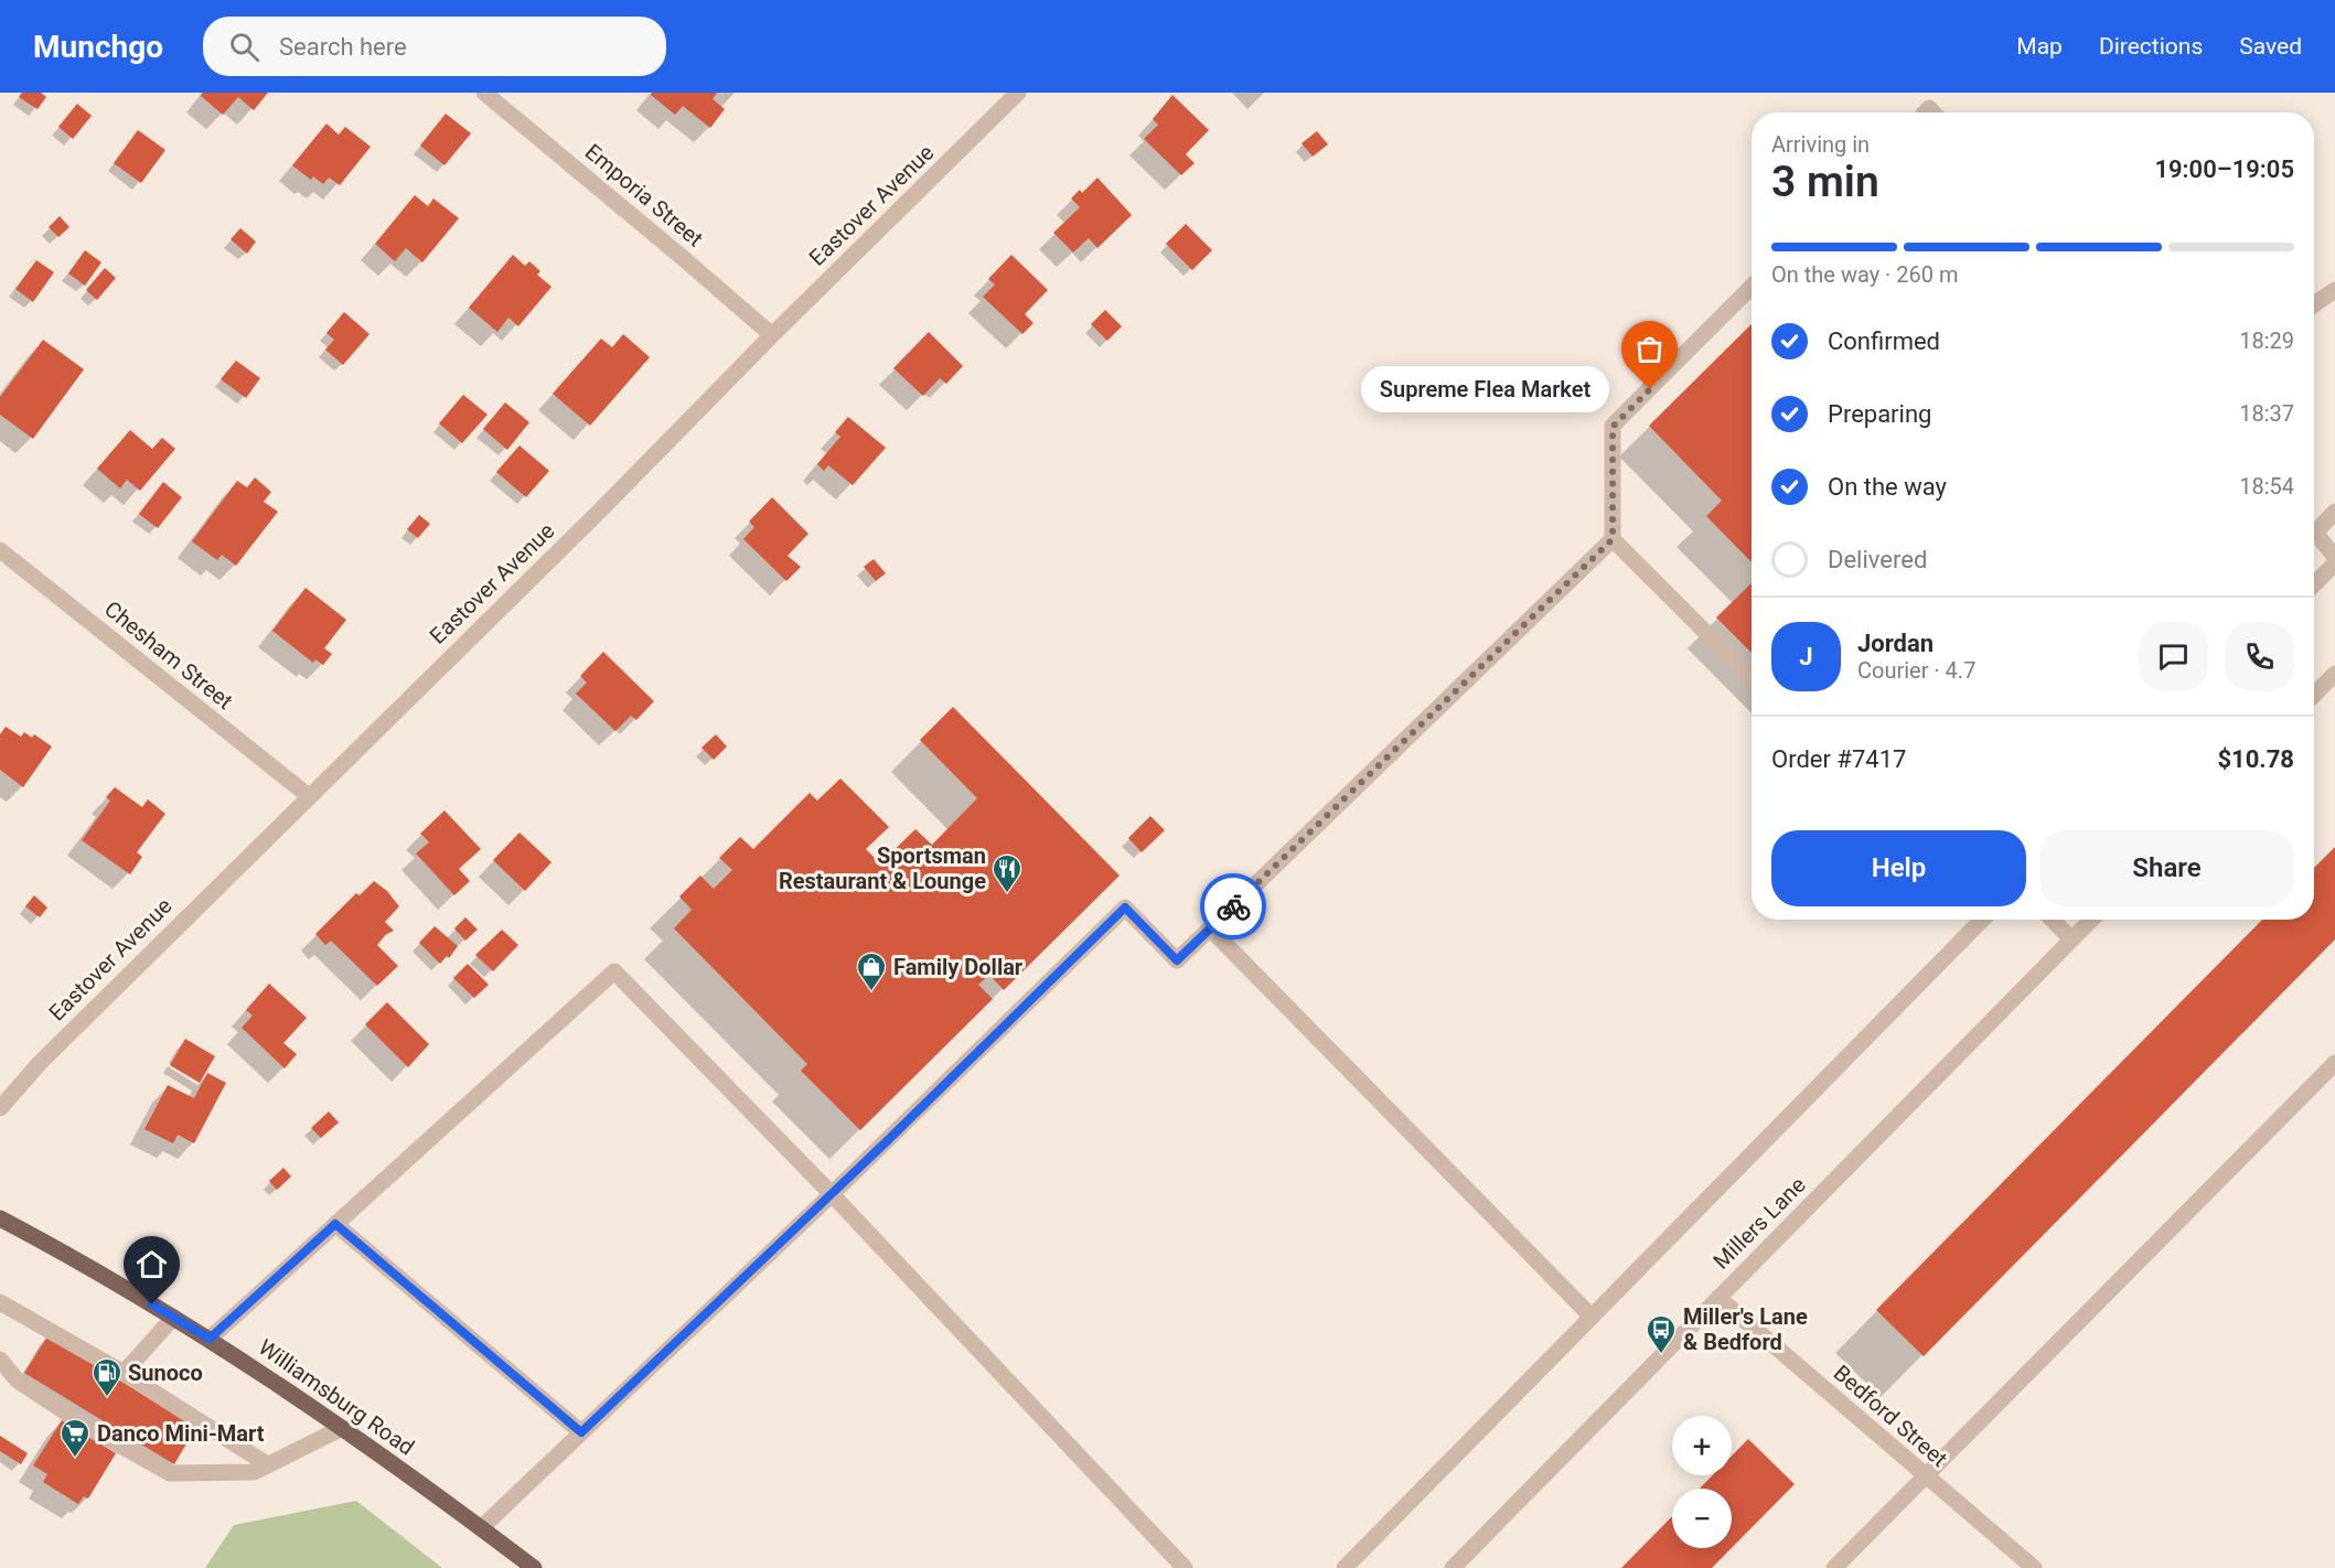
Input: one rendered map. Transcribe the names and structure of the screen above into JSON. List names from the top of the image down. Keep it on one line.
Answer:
{"streets":{"main road":["Williamsburg Road"],"street":["Emporia Street","Eastover Avenue","Chesham Street","Millers Lane","Bedford Street"]},"crossings":[["Emporia Street","Eastover Avenue"],["Eastover Avenue","Chesham Street"],["Millers Lane","Bedford Street"]],"places":{"other":["Supreme Flea Market"],"restaurant":["Sportsman Restaurant & Lounge"],"shop":["Family Dollar"],"bus stop":["Miller's Lane & Bedford"],"fuel station":["Sunoco"],"supermarket":["Danco Mini-Mart"]},"page":{"header":"Munchgo","search":"Search here","nav":["Map","Directions","Saved"],"heading":["3 min","Arriving in","19:00–19:05"],"panel":["Jordan","Courier · 4.7","Order #7417","$10.78"],"bar":"On the way · 260 m","list":[["Confirmed","18:29"],["Preparing","18:37"],["On the way","18:54"],"Delivered"],"bubble":"Supreme Flea Market","round":"J","buttons":["Help","Share"],"map_buttons":["+","−"]}}
